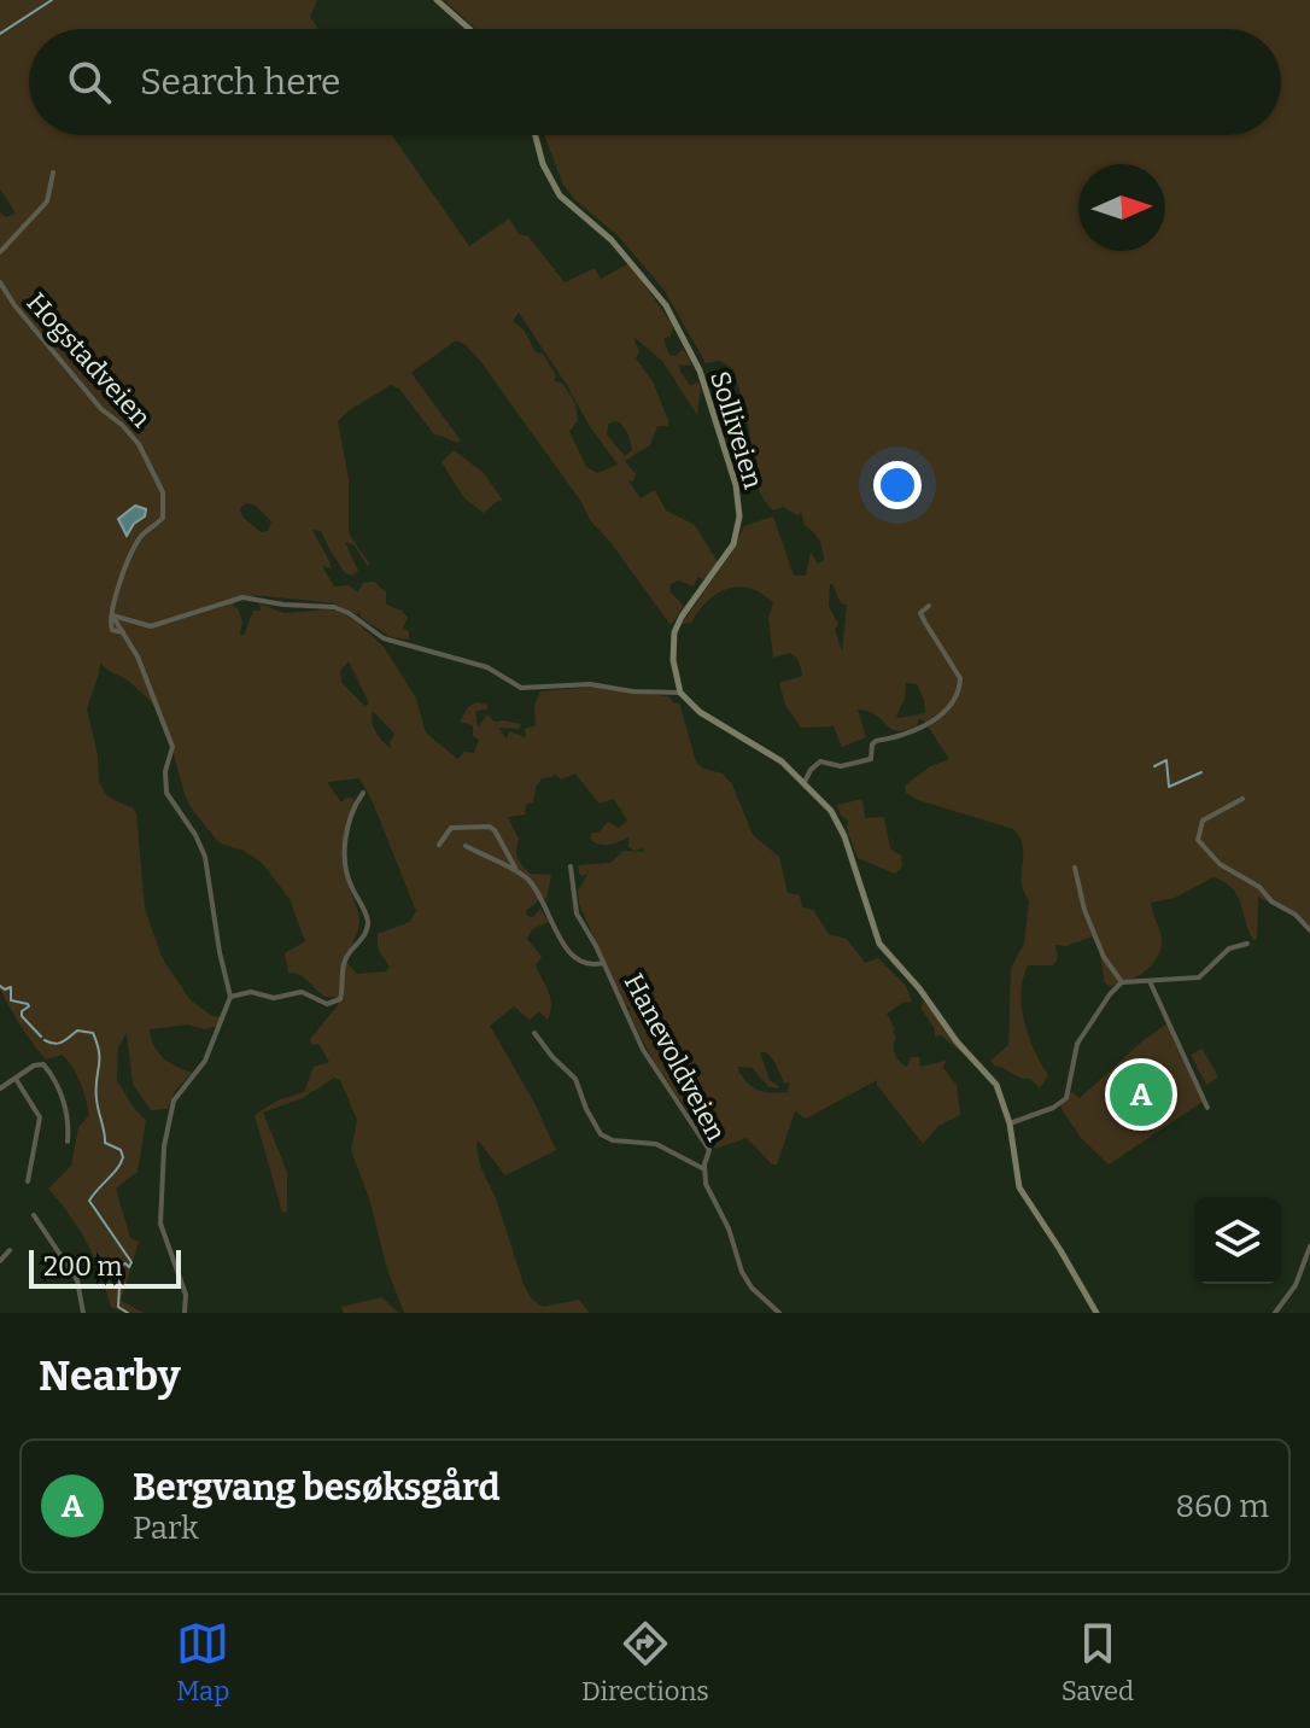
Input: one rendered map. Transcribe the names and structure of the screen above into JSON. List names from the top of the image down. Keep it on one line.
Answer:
{"streets":{"street":["Hogstadveien","Solliveien","Hanevoldveien"]},"scale_bar":"200 m","north":"right","page":{"search":"Search here","pins":"A","scale":"200 m","heading":"Nearby","list":[{"mark":"A","name":"Bergvang besøksgård","note":"Park","value":"860 m"}],"nav":["Map","Directions","Saved"]}}
